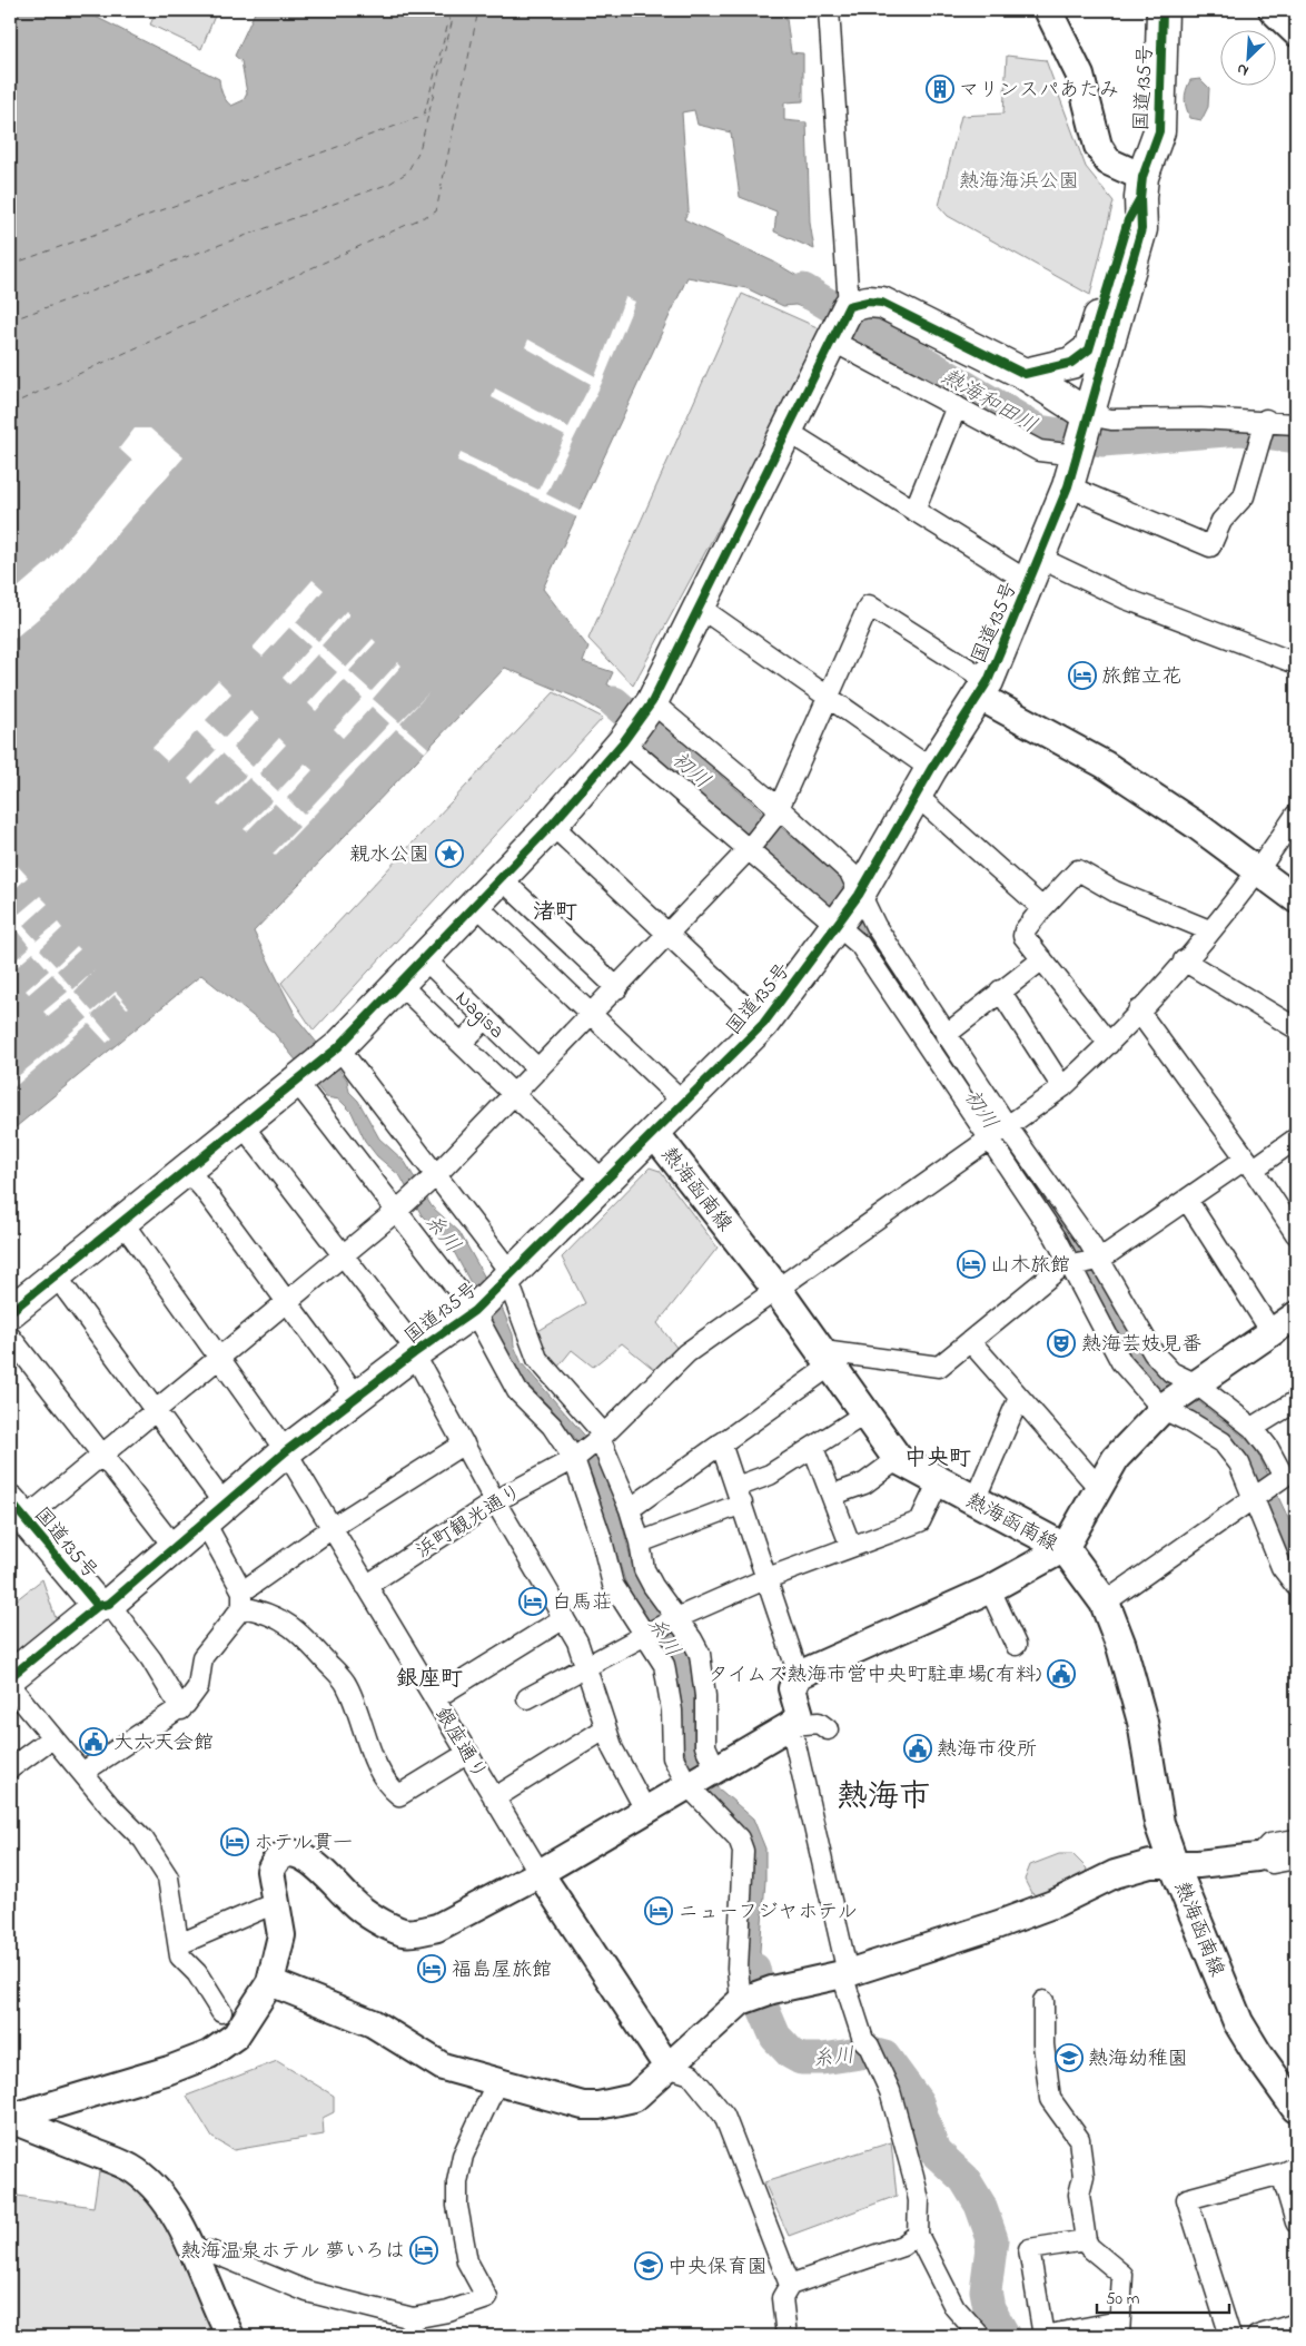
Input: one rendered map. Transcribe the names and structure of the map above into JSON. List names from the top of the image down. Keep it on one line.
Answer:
{"streets":{"highway":["国道135号"],"main road":["熱海函南線"],"street":["Nagisa","浜町観光通り","銀座通り"]},"crossings":[["国道135号","熱海函南線"],["国道135号","銀座通り"],["熱海函南線","浜町観光通り"],["浜町観光通り","銀座通り"]],"districts":["渚町","中央町","銀座町","熱海市"],"water":["熱海和田川","初川","糸川"],"parks":["熱海海浜公園"],"places":{"building":["マリンスパあたみ"],"hotel":["旅館立花","山木旅館","白馬荘","ホテル貫一","ニューフジヤホテル","福島屋旅館","熱海温泉ホテル 夢いろは"],"place":["親水公園"],"theatre":["熱海芸妓見番"],"public building":["タイムズ熱海市営中央町駐車場(有料)","大六天会館","熱海市役所"],"school or university":["熱海幼稚園","中央保育園"]},"scale_bar":"50 m","north":"bottom left"}
